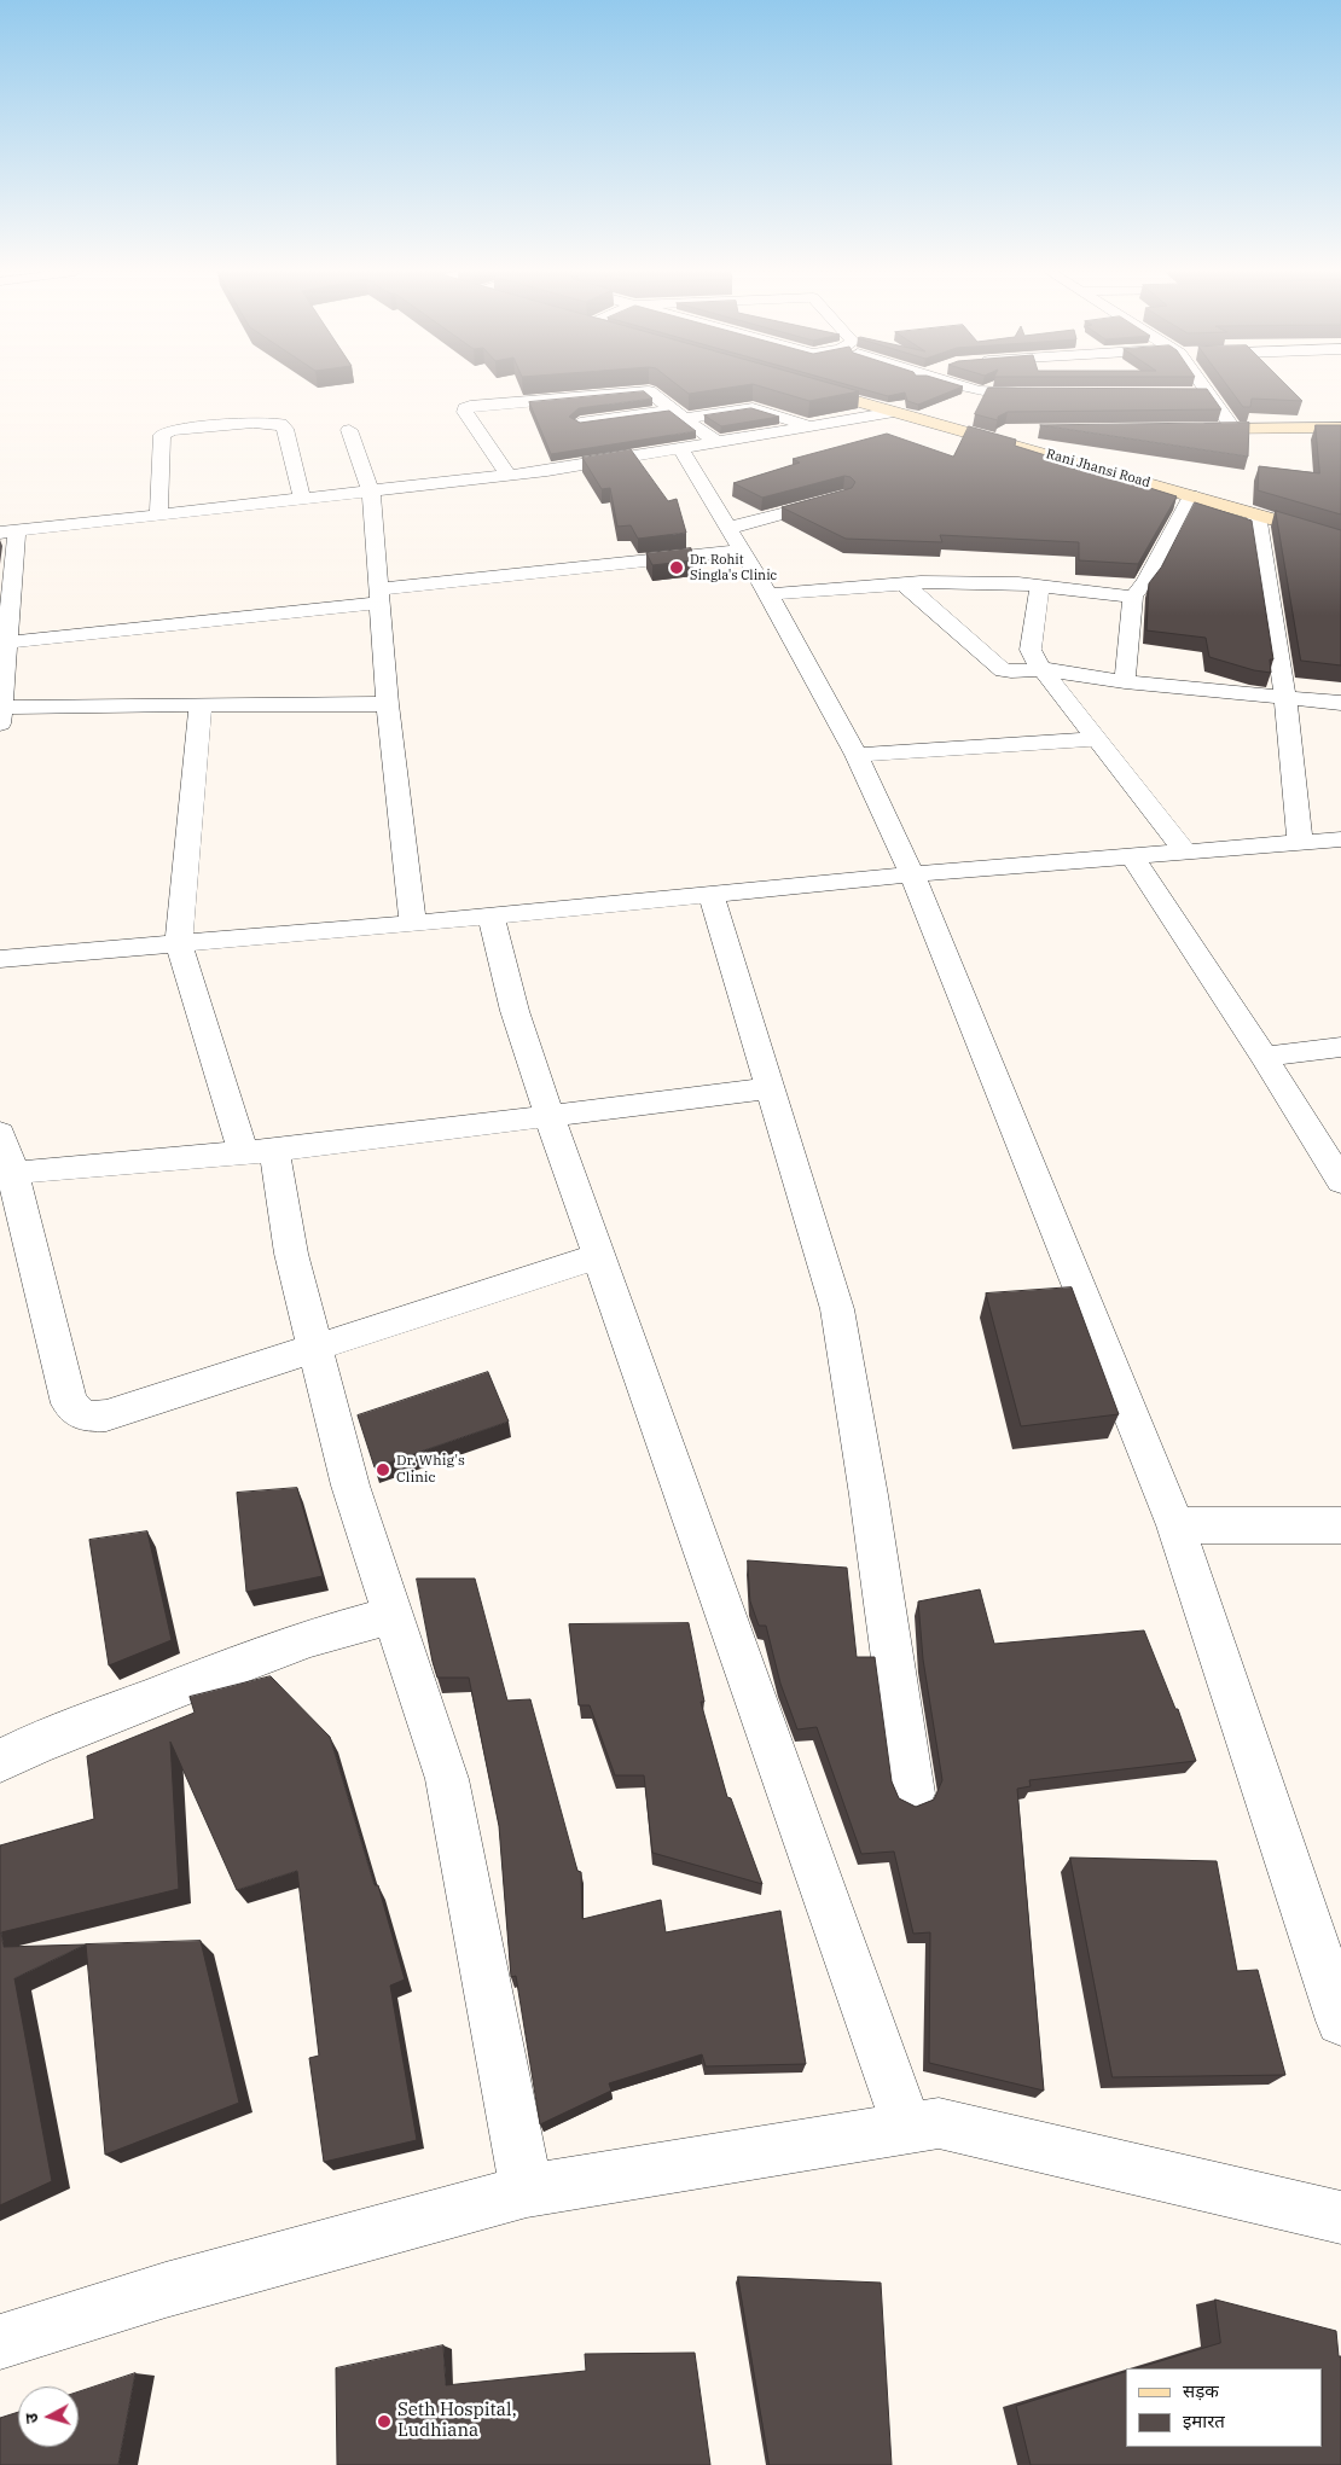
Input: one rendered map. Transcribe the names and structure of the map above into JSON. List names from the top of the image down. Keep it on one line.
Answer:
{"streets":{"street":["Rani Jhansi Road"]},"places":["Dr. Rohit Singla's Clinic","Dr. Whig's Clinic","Seth Hospital, Ludhiana"],"legend":["सड़क","इमारत"],"north":"left"}
